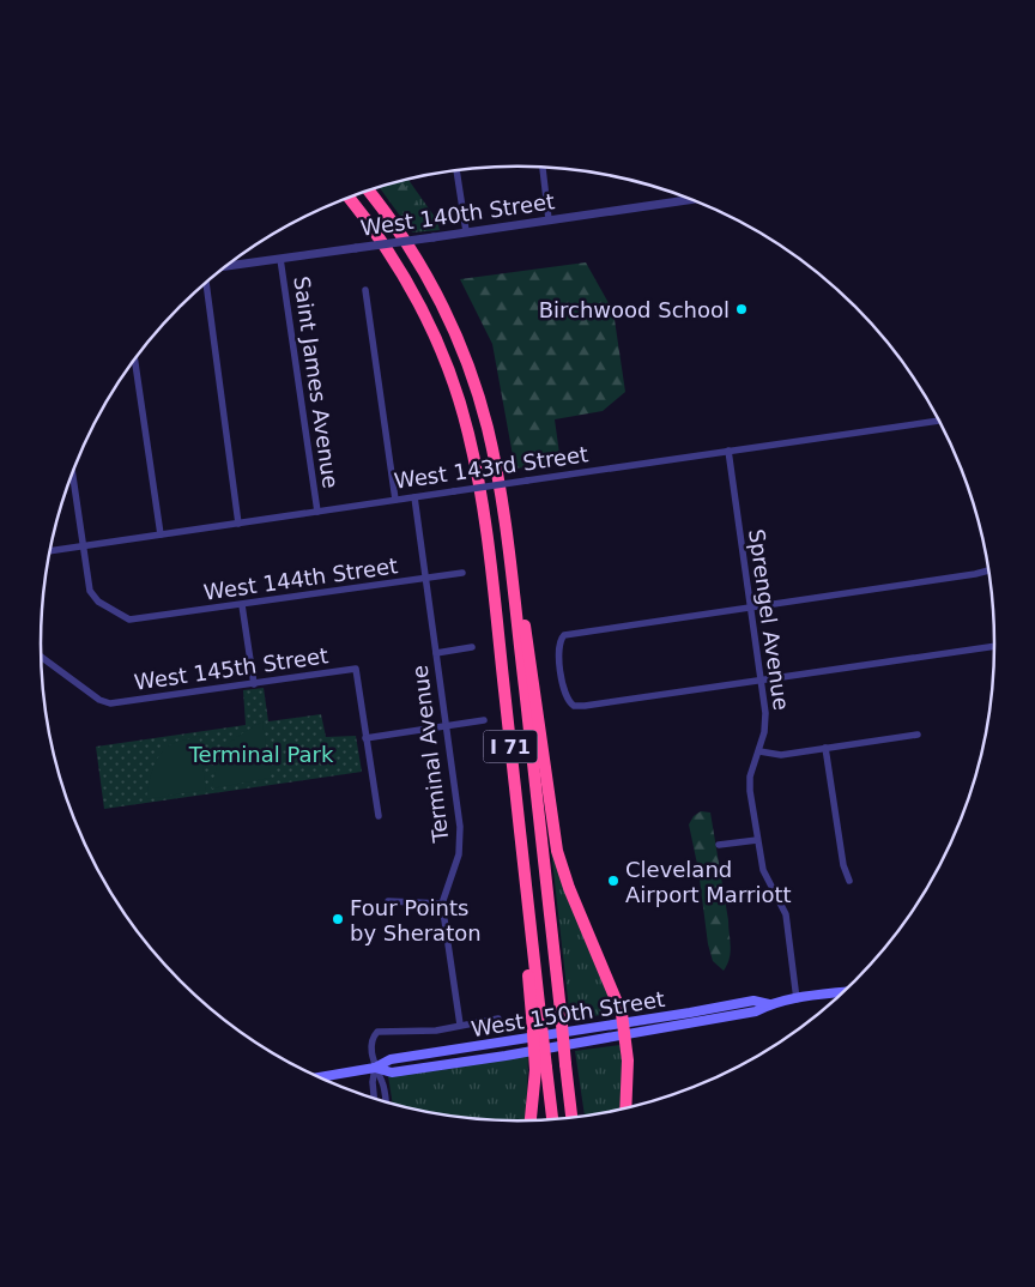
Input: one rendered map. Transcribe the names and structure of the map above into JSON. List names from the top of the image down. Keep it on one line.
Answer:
{"streets":{"highway":["I 71"],"main road":["West 150th Street"],"street":["West 140th Street","Saint James Avenue","West 143rd Street","West 144th Street","Sprengel Avenue","West 145th Street","Terminal Avenue"]},"crossings":[["West 140th Street","Saint James Avenue"],["Saint James Avenue","West 143rd Street"],["West 143rd Street","West 144th Street"],["West 143rd Street","Sprengel Avenue"],["West 143rd Street","Terminal Avenue"],["West 144th Street","Terminal Avenue"],["Sprengel Avenue","West 150th Street"],["Terminal Avenue","West 150th Street"]],"parks":["Terminal Park"],"places":["Birchwood School","Cleveland Airport Marriott","Four Points by Sheraton"]}
